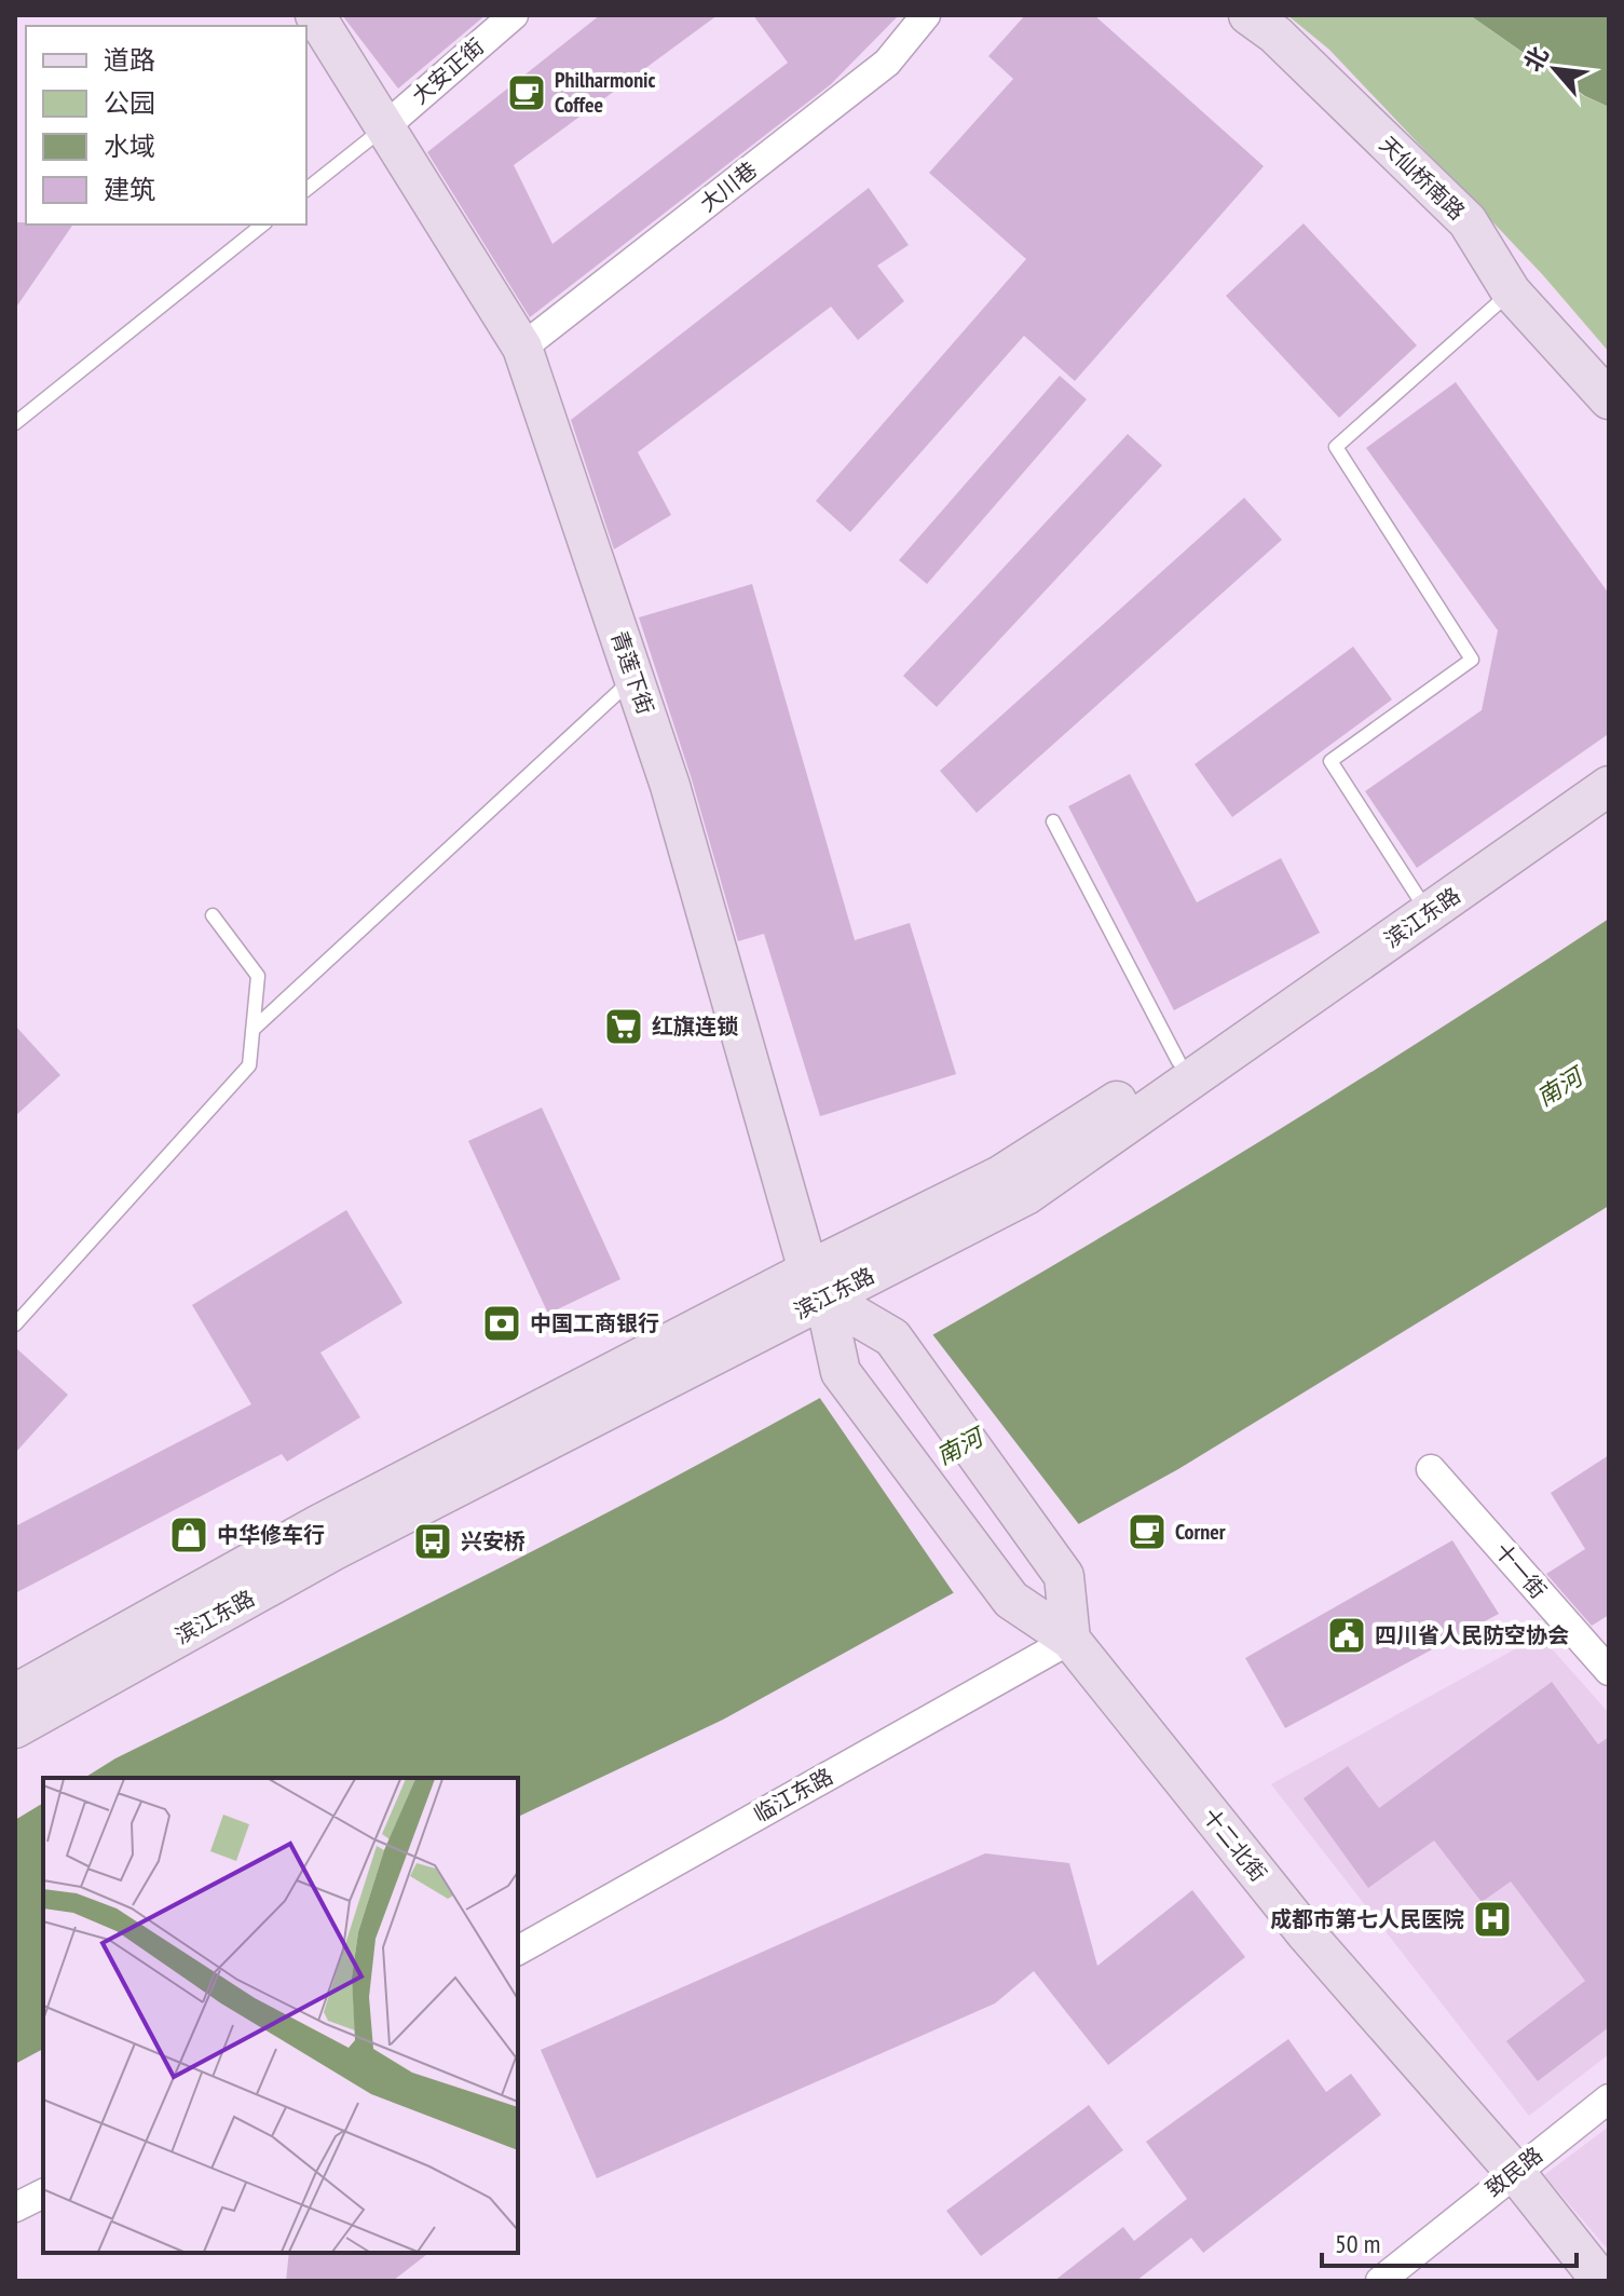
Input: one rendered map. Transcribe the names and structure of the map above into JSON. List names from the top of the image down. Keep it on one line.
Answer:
{"streets":{"main road":["天仙桥南路","青莲下街","滨江东路","十二北街"],"street":["大安正街","大川巷","十一街","临江东路","致民路"]},"crossings":[["大安正街","青莲下街"],["大川巷","青莲下街"],["青莲下街","滨江东路"],["青莲下街","十二北街"],["临江东路","十二北街"],["十二北街","致民路"]],"water":["南河"],"places":{"cafe":["Philharmonic Coffee","Corner"],"supermarket":["红旗连锁"],"bank":["中国工商银行"],"shop":["中华修车行"],"bus stop":["兴安桥"],"public building":["四川省人民防空协会"],"hospital":["成都市第七人民医院"]},"legend":["道路","公园","水域","建筑"],"scale_bar":"50 m","north":"top left"}
